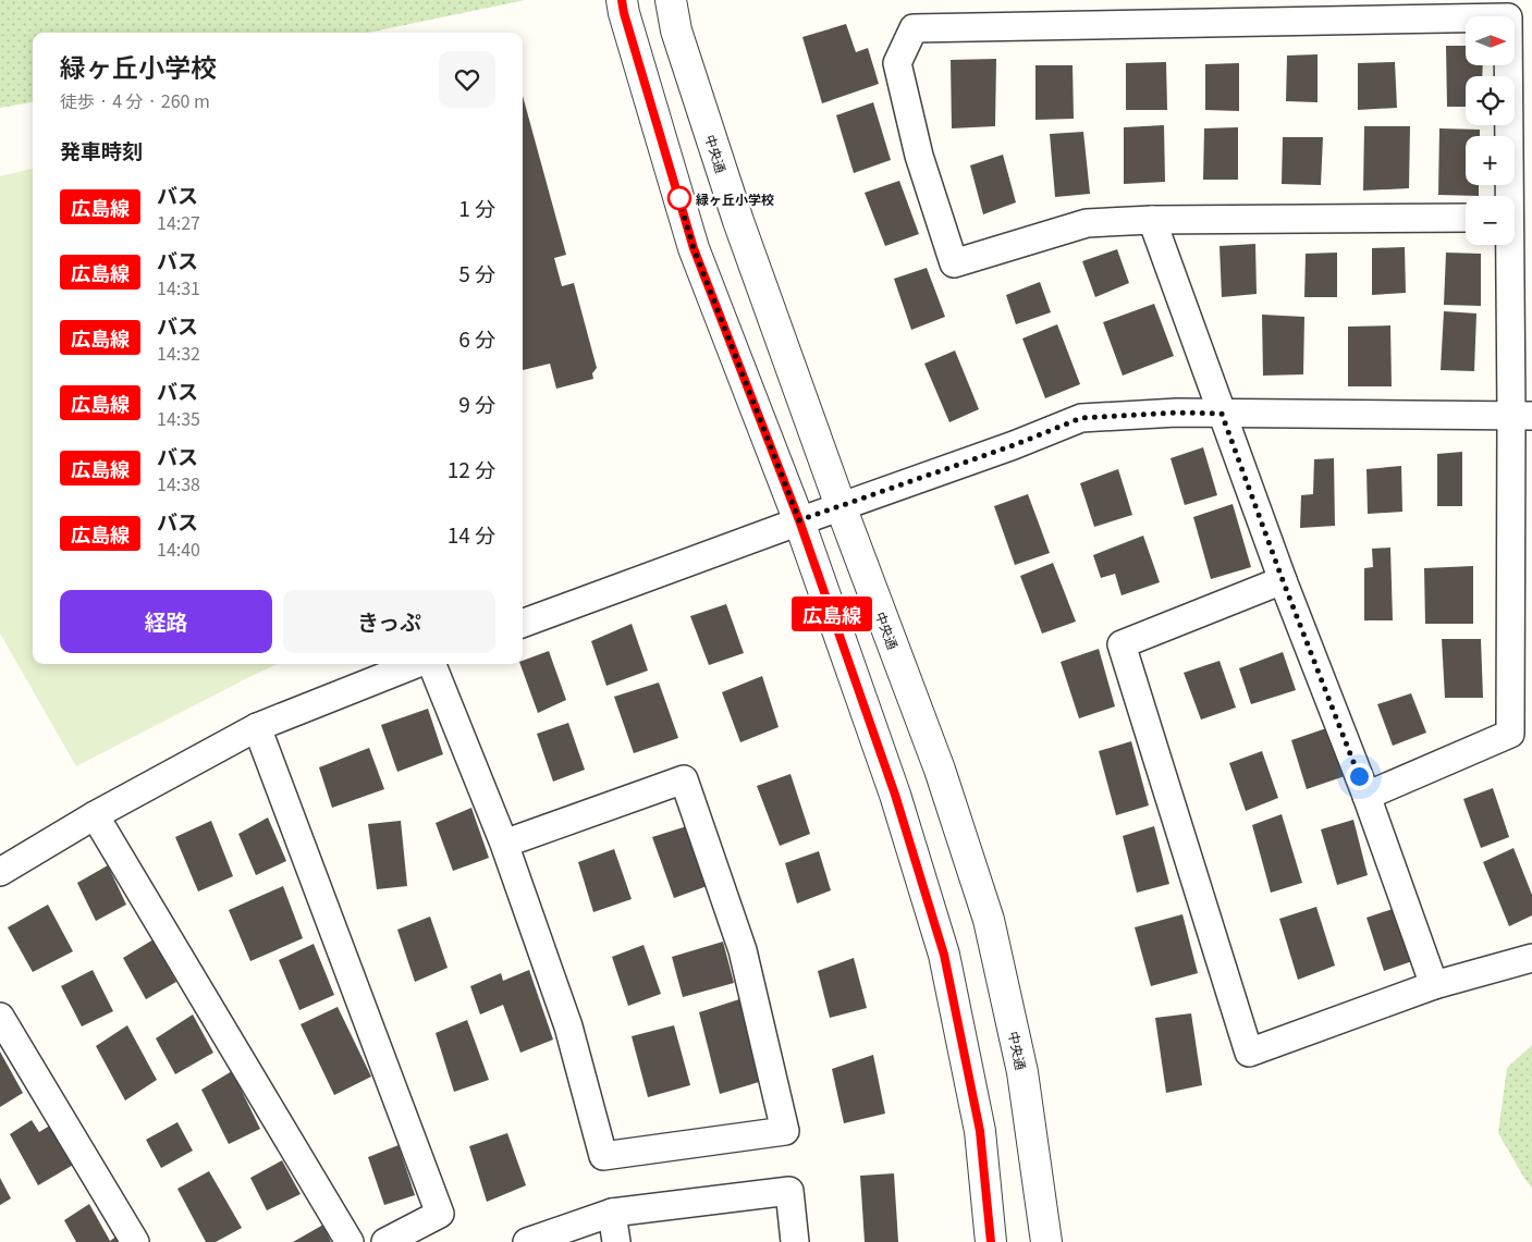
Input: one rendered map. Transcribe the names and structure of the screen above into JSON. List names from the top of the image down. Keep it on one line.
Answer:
{"streets":{"street":["中央通"]},"places":["緑ヶ丘小学校"],"lines":["bus line 広島線"],"north":"right","page":{"on_map":"広島線","map_buttons":["+","−"],"heading":[["緑ヶ丘小学校","徒歩 · 4 分 · 260 m"],"発車時刻"],"list":[{"mark":"広島線","name":"バス","note":"14:27","value":"1 分"},{"mark":"広島線","name":"バス","note":"14:31","value":"5 分"},{"mark":"広島線","name":"バス","note":"14:32","value":"6 分"},{"mark":"広島線","name":"バス","note":"14:35","value":"9 分"},{"mark":"広島線","name":"バス","note":"14:38","value":"12 分"},{"mark":"広島線","name":"バス","note":"14:40","value":"14 分"}],"buttons":["経路","きっぷ"]}}
